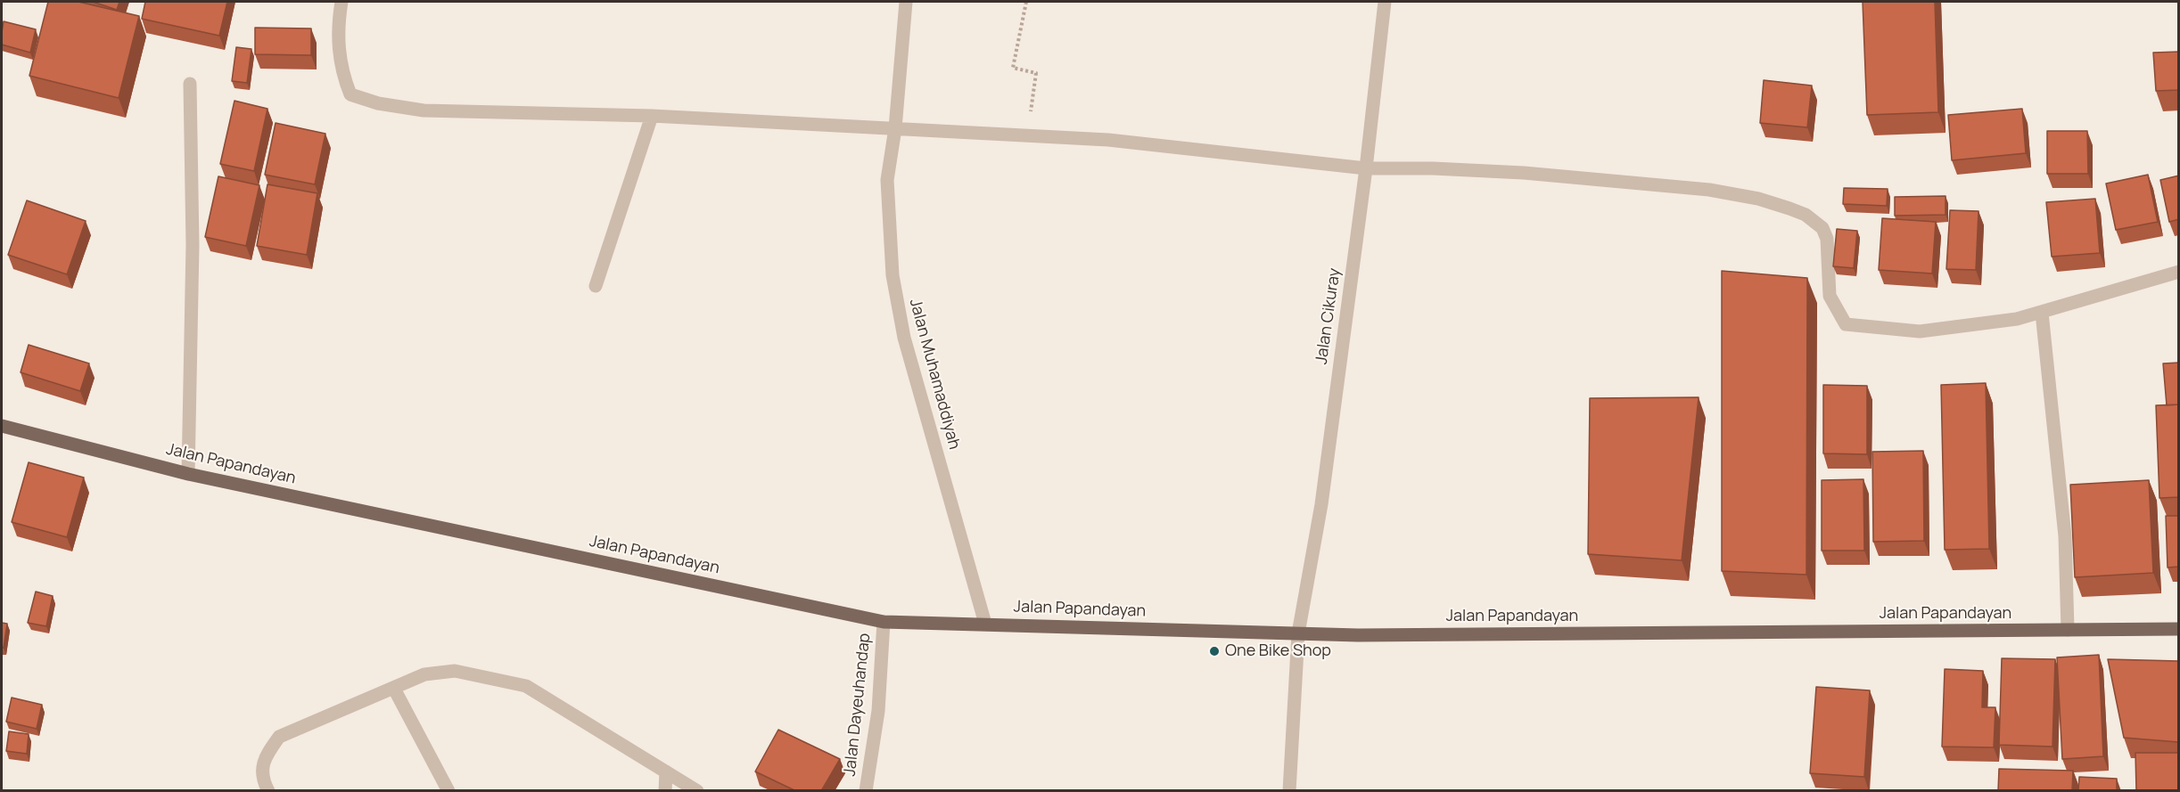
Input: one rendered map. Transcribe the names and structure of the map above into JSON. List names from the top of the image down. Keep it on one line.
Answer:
{"streets":{"main road":["Jalan Papandayan"],"street":["Jalan Cikuray","Jalan Muhamaddiyah","Jalan Dayeuhandap"]},"crossings":[["Jalan Cikuray","Jalan Papandayan"],["Jalan Muhamaddiyah","Jalan Papandayan"],["Jalan Papandayan","Jalan Dayeuhandap"]],"places":["One Bike Shop"]}
